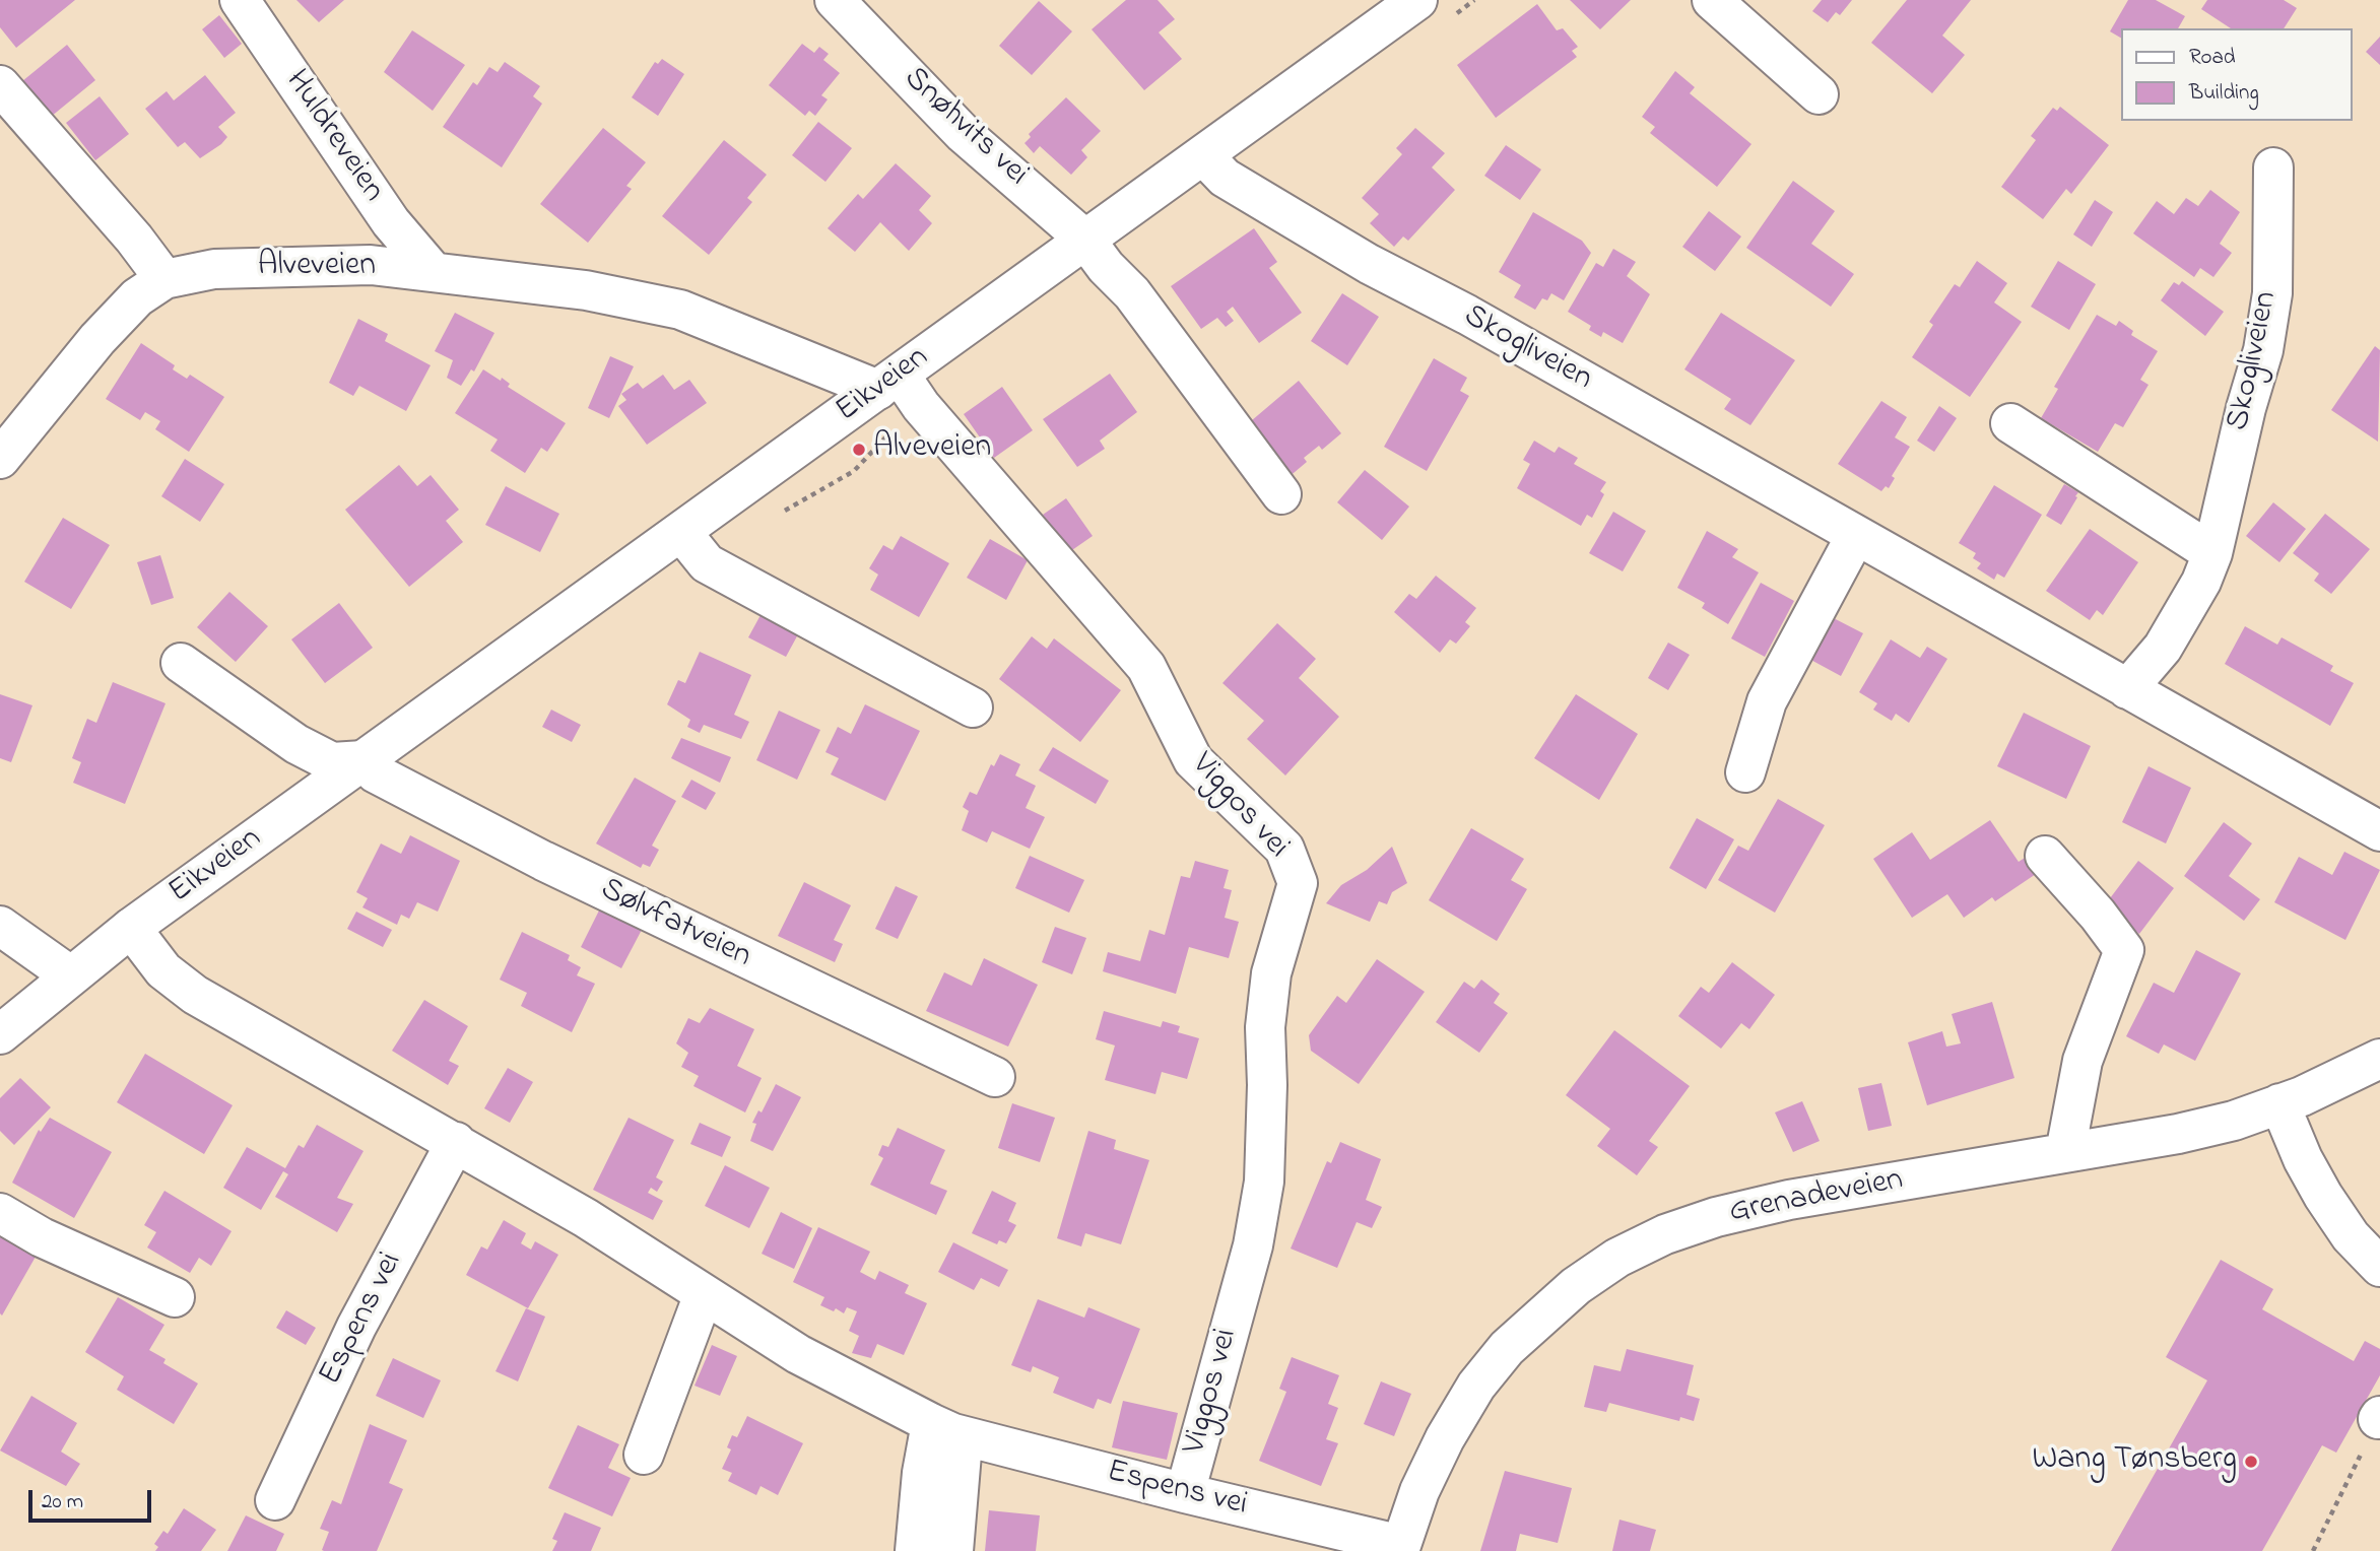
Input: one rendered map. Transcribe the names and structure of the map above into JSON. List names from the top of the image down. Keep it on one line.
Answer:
{"streets":{"street":["Snøhvits vei","Huldreveien","Alveveien","Skogliveien","Eikveien","Viggos vei","Sølvfatveien","Grenadeveien","Espens vei"]},"crossings":[["Snøhvits vei","Eikveien"],["Huldreveien","Alveveien"],["Alveveien","Eikveien"],["Alveveien","Viggos vei"],["Skogliveien","Eikveien"],["Eikveien","Viggos vei"],["Eikveien","Sølvfatveien"],["Eikveien","Espens vei"],["Viggos vei","Espens vei"],["Grenadeveien","Espens vei"]],"places":["Alveveien","Wang Tønsberg"],"legend":["Road","Building"],"scale_bar":"20 m"}
